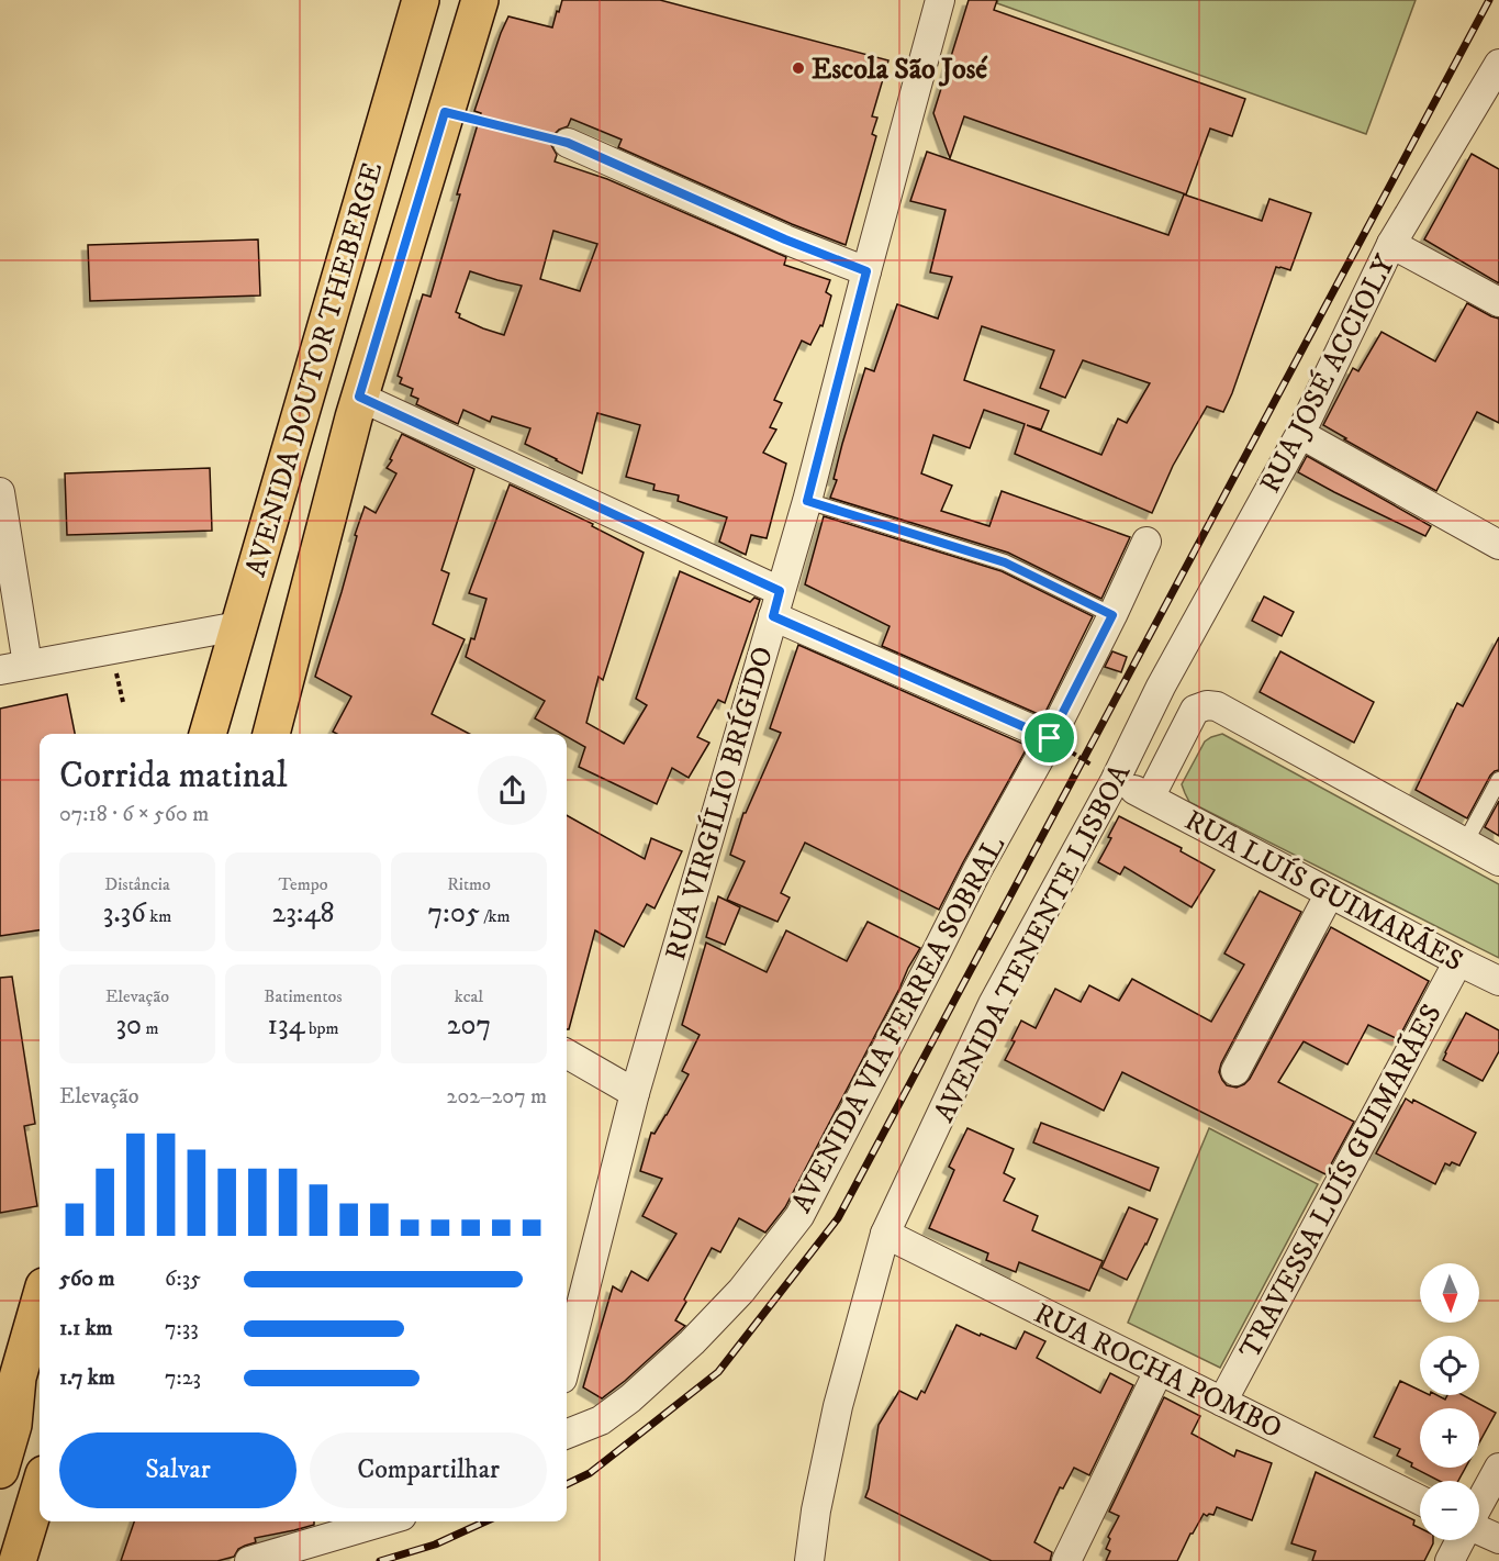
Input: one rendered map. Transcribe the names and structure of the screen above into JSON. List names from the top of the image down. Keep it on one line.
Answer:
{"streets":{"main road":["AVENIDA DOUTOR THEBERGE"],"street":["RUA JOSÉ ACCIOLY","RUA VIRGÍLIO BRÍGIDO","RUA LUÍS GUIMARÃES","AVENIDA TENENTE LISBOA","AVENIDA VIA FERREA SOBRAL","TRAVESSA LUÍS GUIMARÃES","RUA ROCHA POMBO"]},"crossings":[["RUA JOSÉ ACCIOLY","AVENIDA TENENTE LISBOA"],["RUA LUÍS GUIMARÃES","AVENIDA TENENTE LISBOA"],["RUA LUÍS GUIMARÃES","TRAVESSA LUÍS GUIMARÃES"],["AVENIDA TENENTE LISBOA","RUA ROCHA POMBO"],["TRAVESSA LUÍS GUIMARÃES","RUA ROCHA POMBO"]],"places":["Escola São José"],"north":"bottom","page":{"heading":["Corrida matinal","07:18 · 6 × 560 m"],"stats":[["Distância","3.36 km"],["Tempo","23:48"],["Ritmo","7:05 /km"],["Elevação","30 m"],["Batimentos","134 bpm"],["kcal","207"]],"chart":["Elevação","202–207 m"],"list":[{"name":"560 m","note":"6:35"},{"name":"1.1 km","note":"7:33"},{"name":"1.7 km","note":"7:23"}],"map_buttons":["+","−"],"buttons":["Salvar","Compartilhar"]}}
